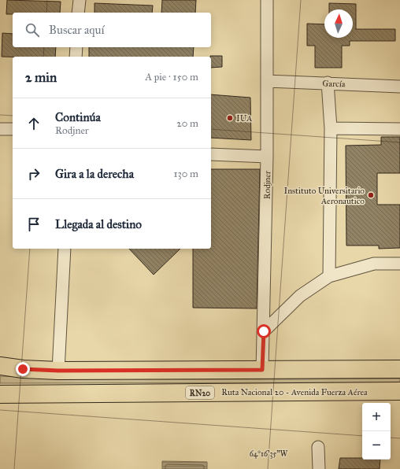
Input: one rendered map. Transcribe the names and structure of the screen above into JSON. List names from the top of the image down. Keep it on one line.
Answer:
{"streets":{"main road":["Ruta Nacional 20 - Avenida Fuerza Aérea","RN20"],"street":["García","Rodjner"]},"crossings":[["García","Rodjner"]],"places":["IUA","Instituto Universitario Aeronautico"],"north":"top","page":{"search":"Buscar aquí","heading":["2 min","A pie · 150 m"],"list":[["Continúa","Rodjner","20 m"],["Gira a la derecha","130 m"],"Llegada al destino"],"map_buttons":["+","−"]},"coordinates":["64°16'35\"W"]}
